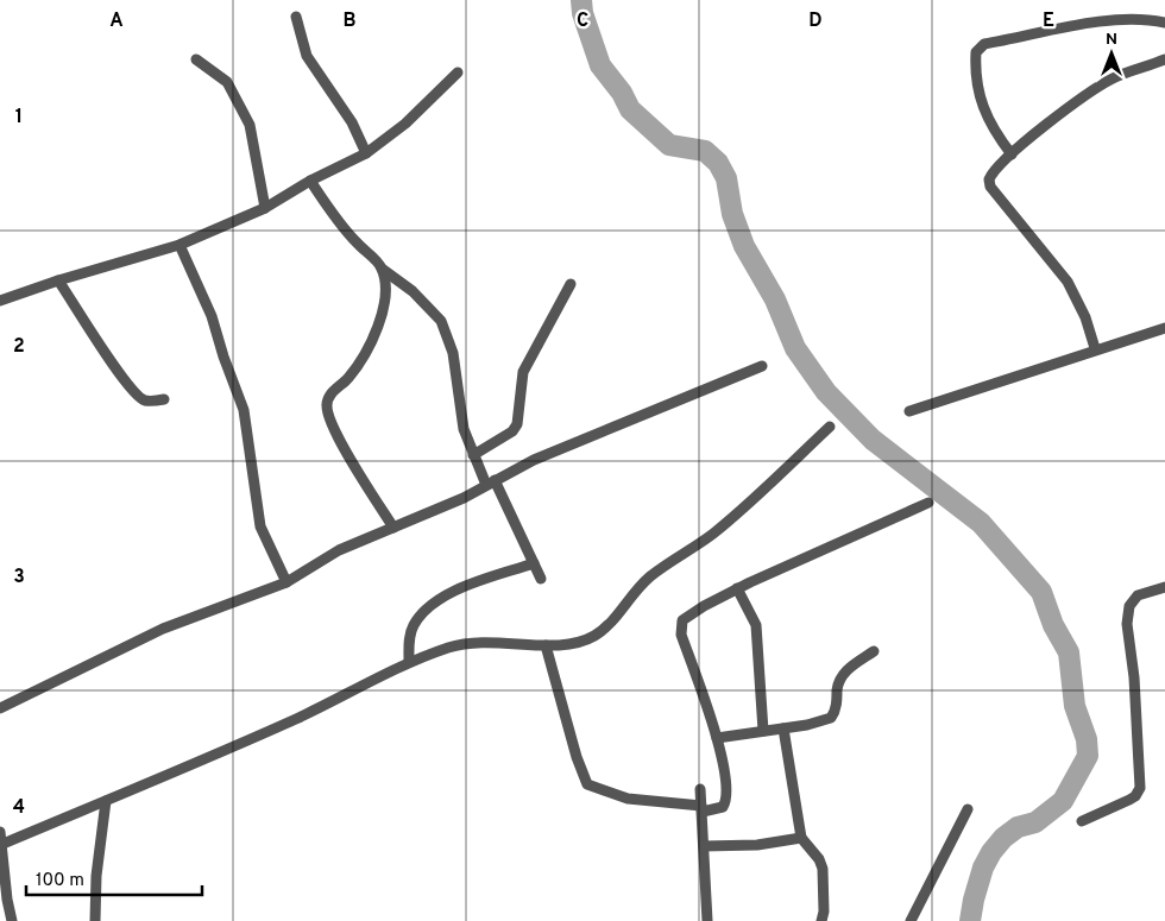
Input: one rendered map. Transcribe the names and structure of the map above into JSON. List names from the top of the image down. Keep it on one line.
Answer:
{"scale_bar":"100 m","north":"top","grid":{"columns":["A","B","C","D","E"],"rows":["1","2","3","4"]}}
